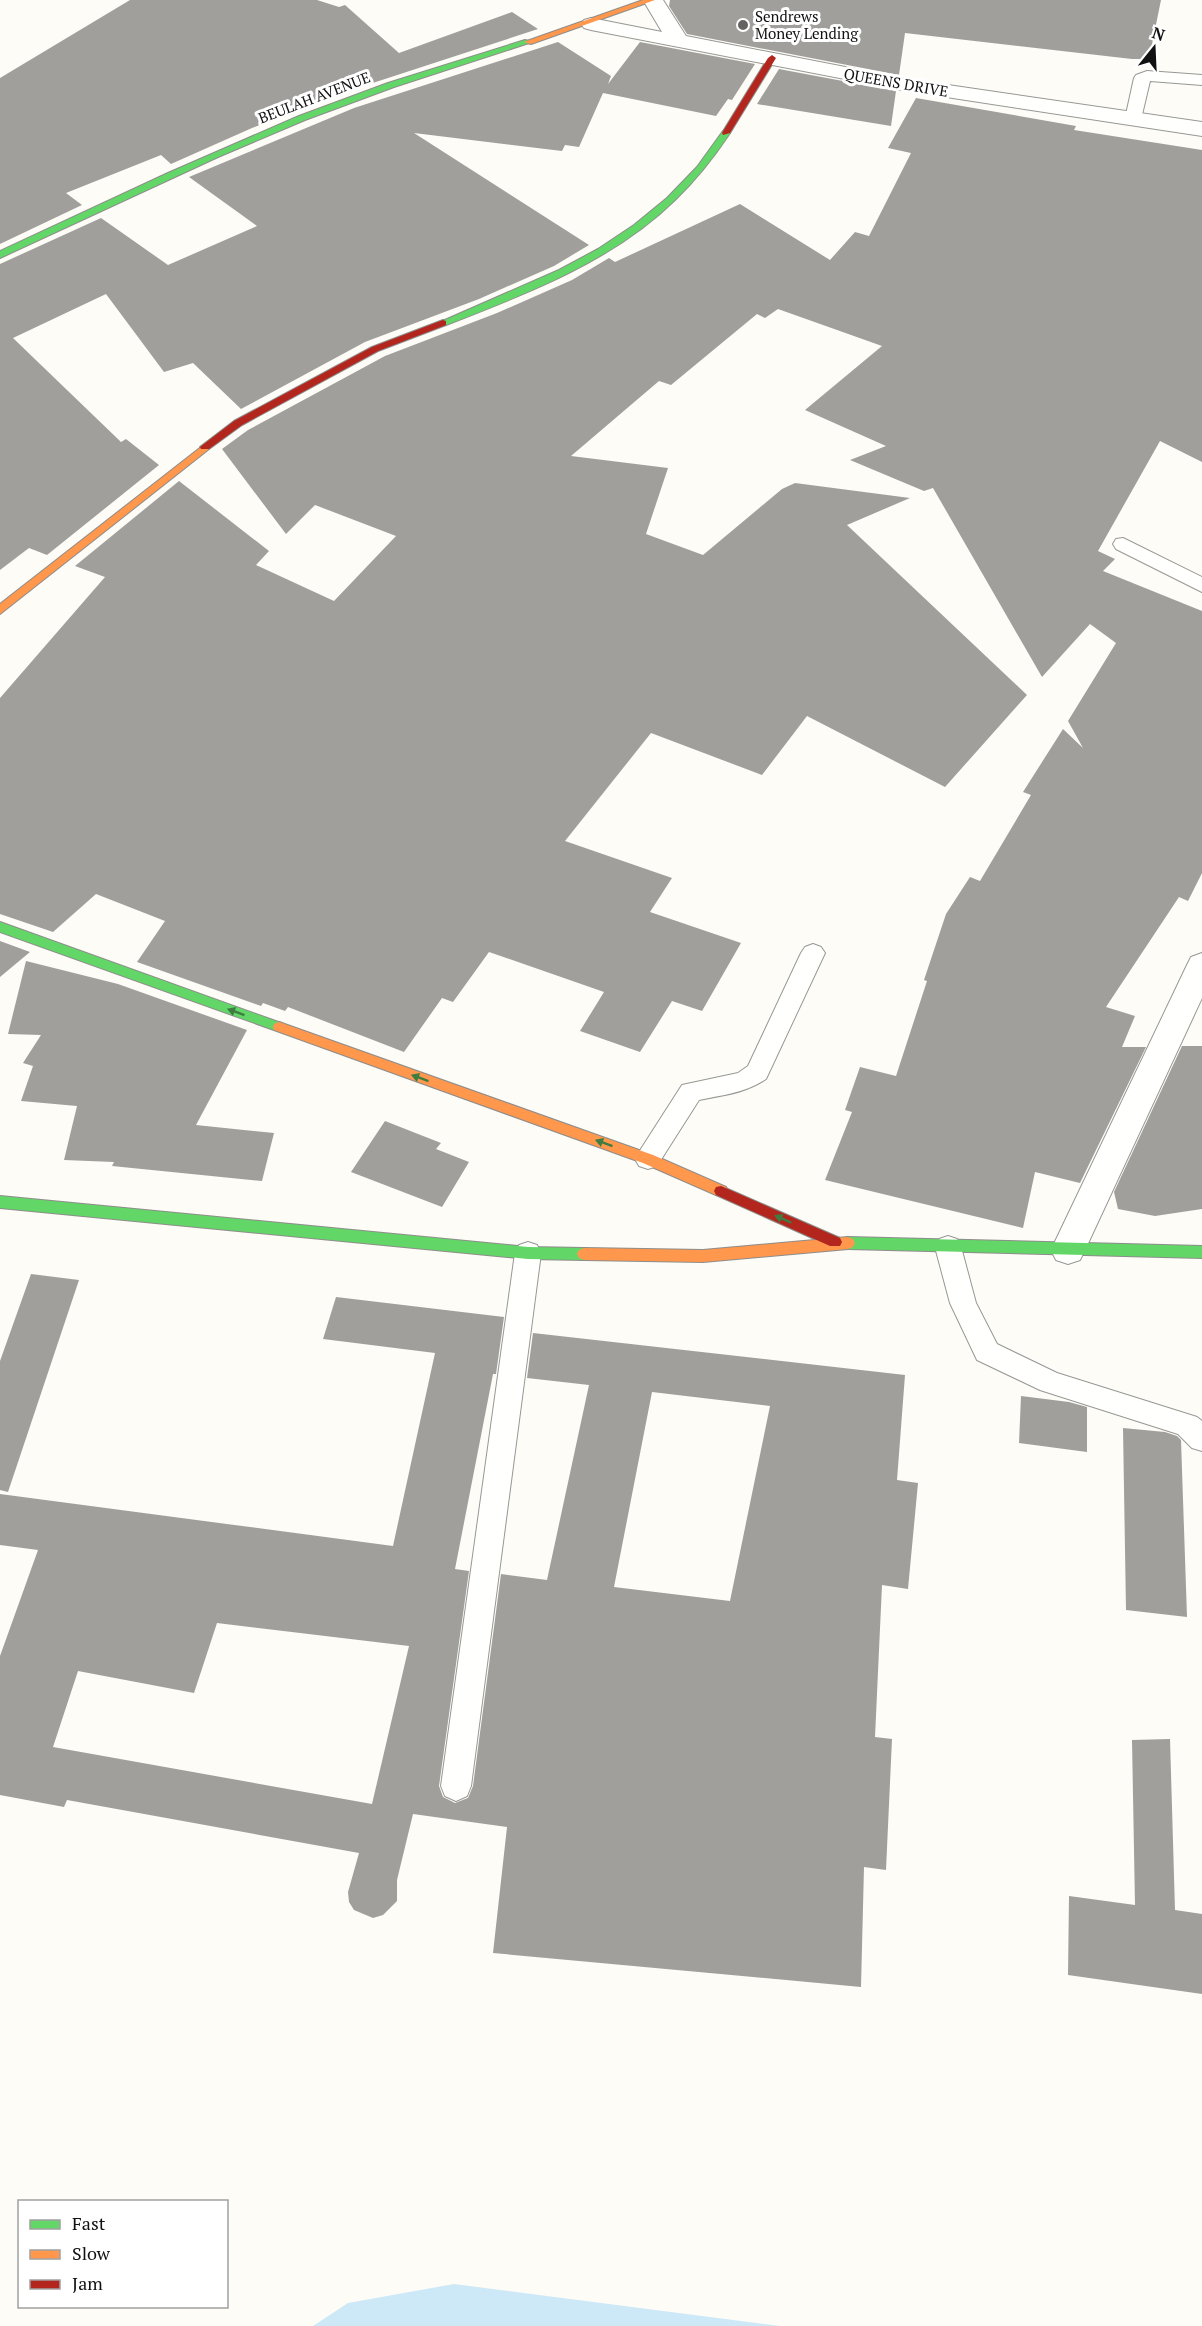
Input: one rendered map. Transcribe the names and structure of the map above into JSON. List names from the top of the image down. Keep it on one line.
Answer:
{"streets":{"street":["QUEENS DRIVE","BEULAH AVENUE"]},"crossings":[["QUEENS DRIVE","BEULAH AVENUE"]],"places":["Sendrews Money Lending"],"legend":["Fast","Slow","Jam"],"north":"top"}
